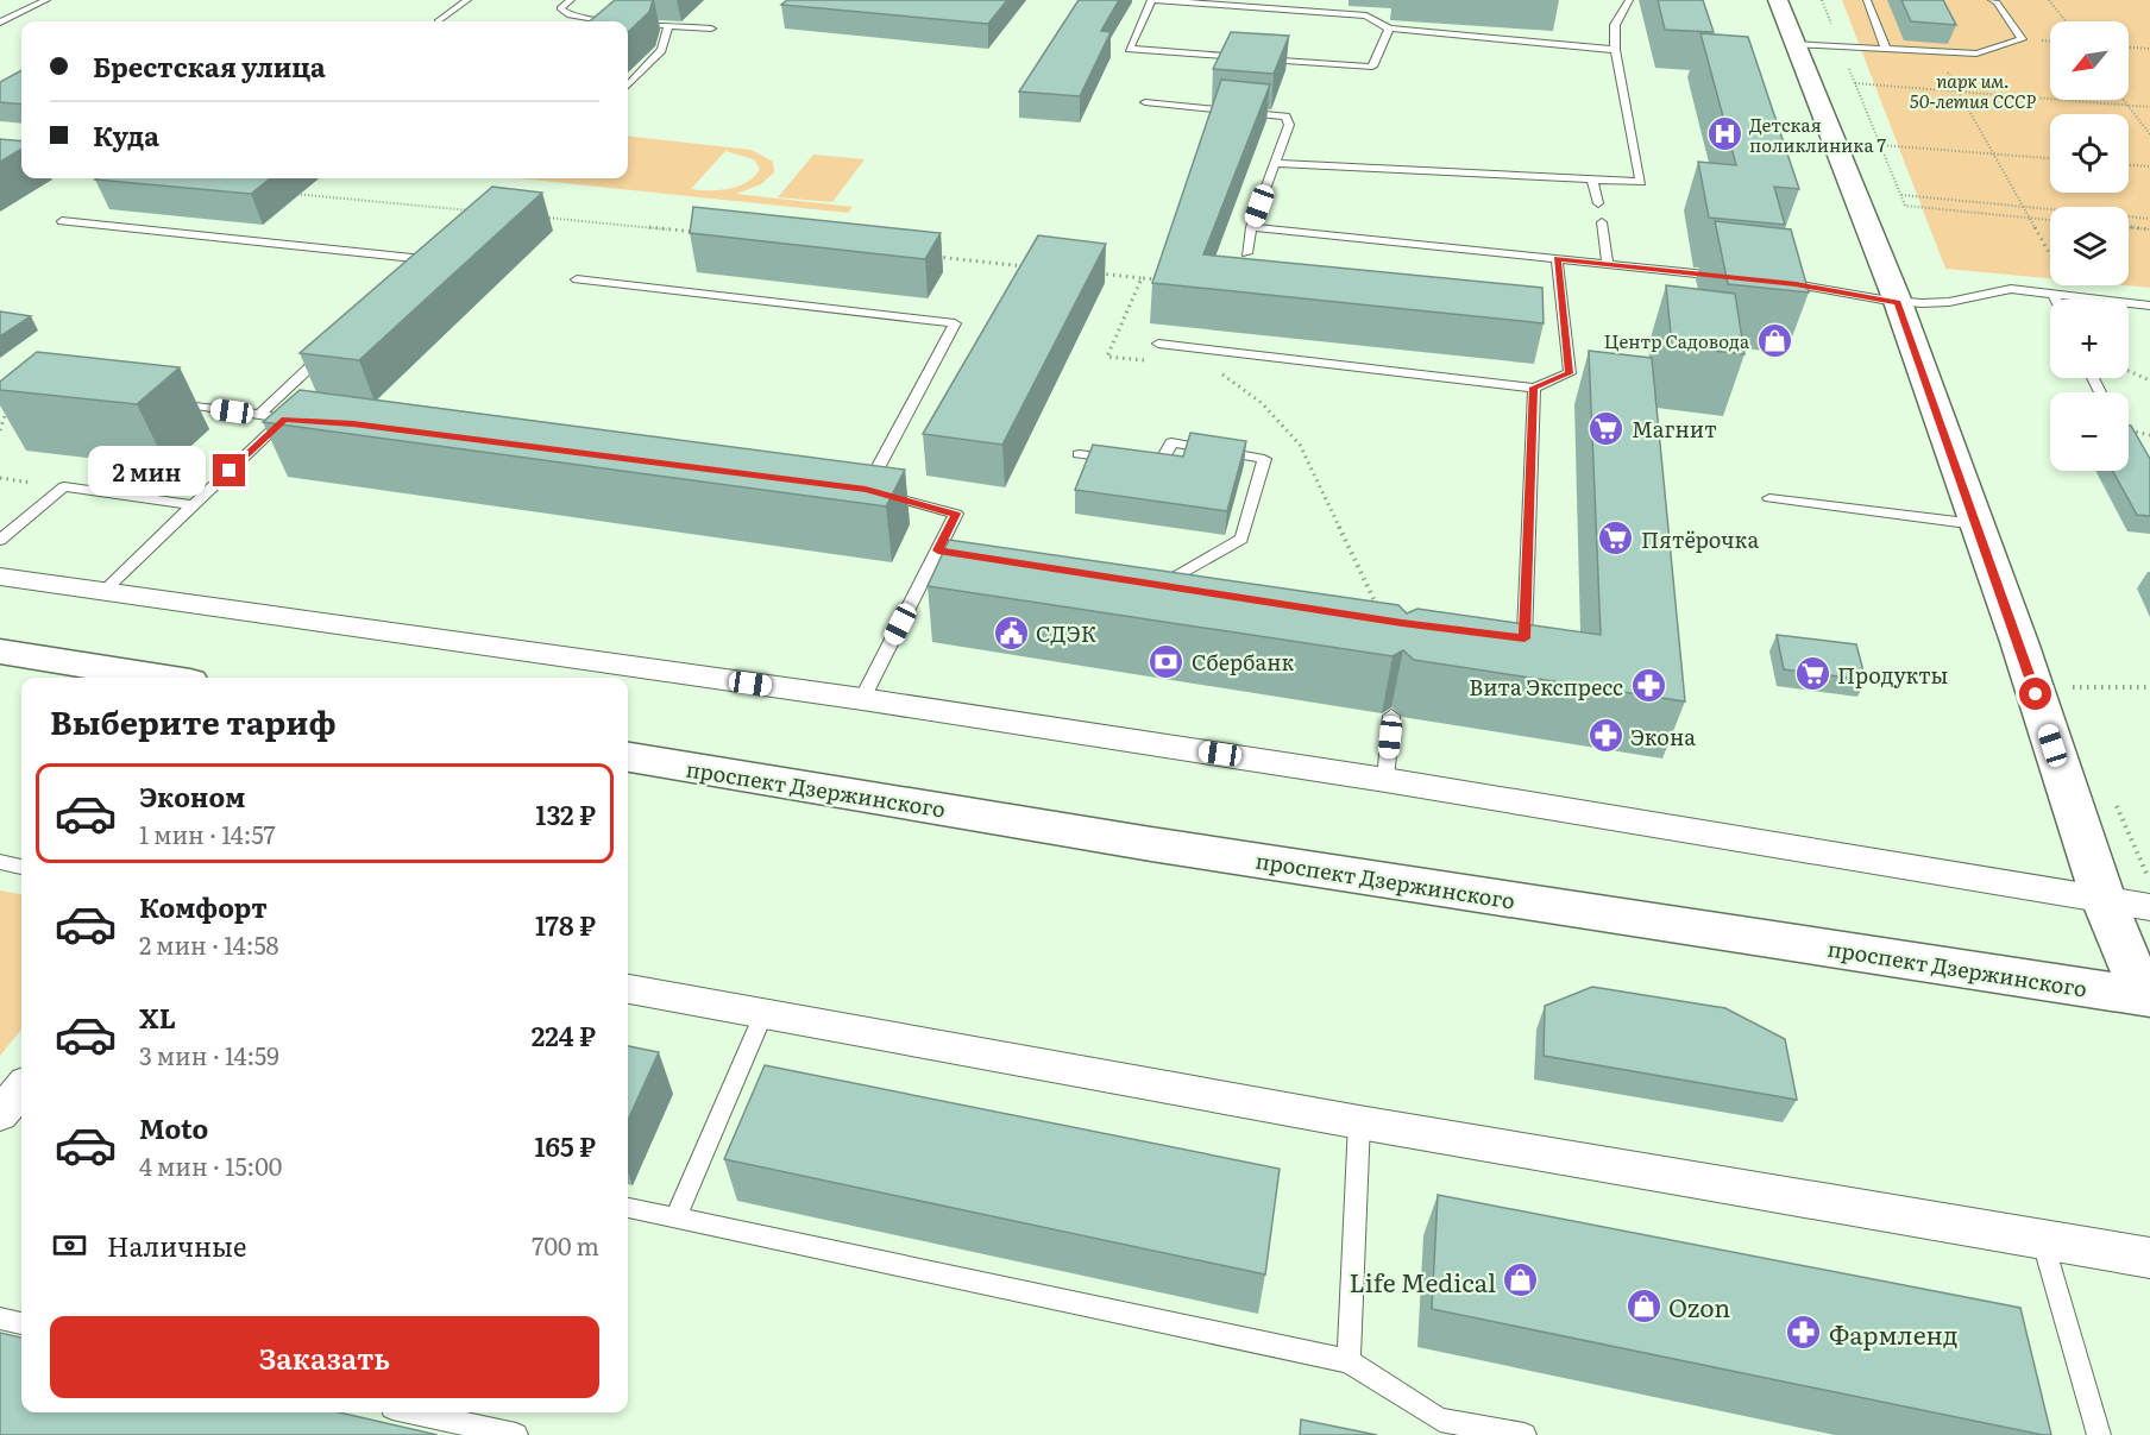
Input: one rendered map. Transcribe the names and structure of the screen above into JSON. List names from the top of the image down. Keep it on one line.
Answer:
{"streets":{"street":["проспект Дзержинского"]},"parks":["парк им. 50-летия СССР"],"places":{"hospital":["Детская поликлиника 7"],"shop":["Центр Садовода","Life Medical","Ozon"],"supermarket":["Магнит","Пятёрочка","Продукты"],"public building":["СДЭК"],"bank":["Сбербанк"],"pharmacy":["Вита Экспресс","Экона","Фармленд"]},"north":"bottom left","page":{"map_buttons":["+","−"],"banner":["Брестская улица","Куда"],"bubble":"2 мин","heading":"Выберите тариф","list":[{"name":"Эконом","note":"1 мин · 14:57","value":"132 ₽"},{"name":"Комфорт","note":"2 мин · 14:58","value":"178 ₽"},{"name":"XL","note":"3 мин · 14:59","value":"224 ₽"},{"name":"Moto","note":"4 мин · 15:00","value":"165 ₽"}],"pay":["Наличные","700 m"],"buttons":"Заказать"}}
